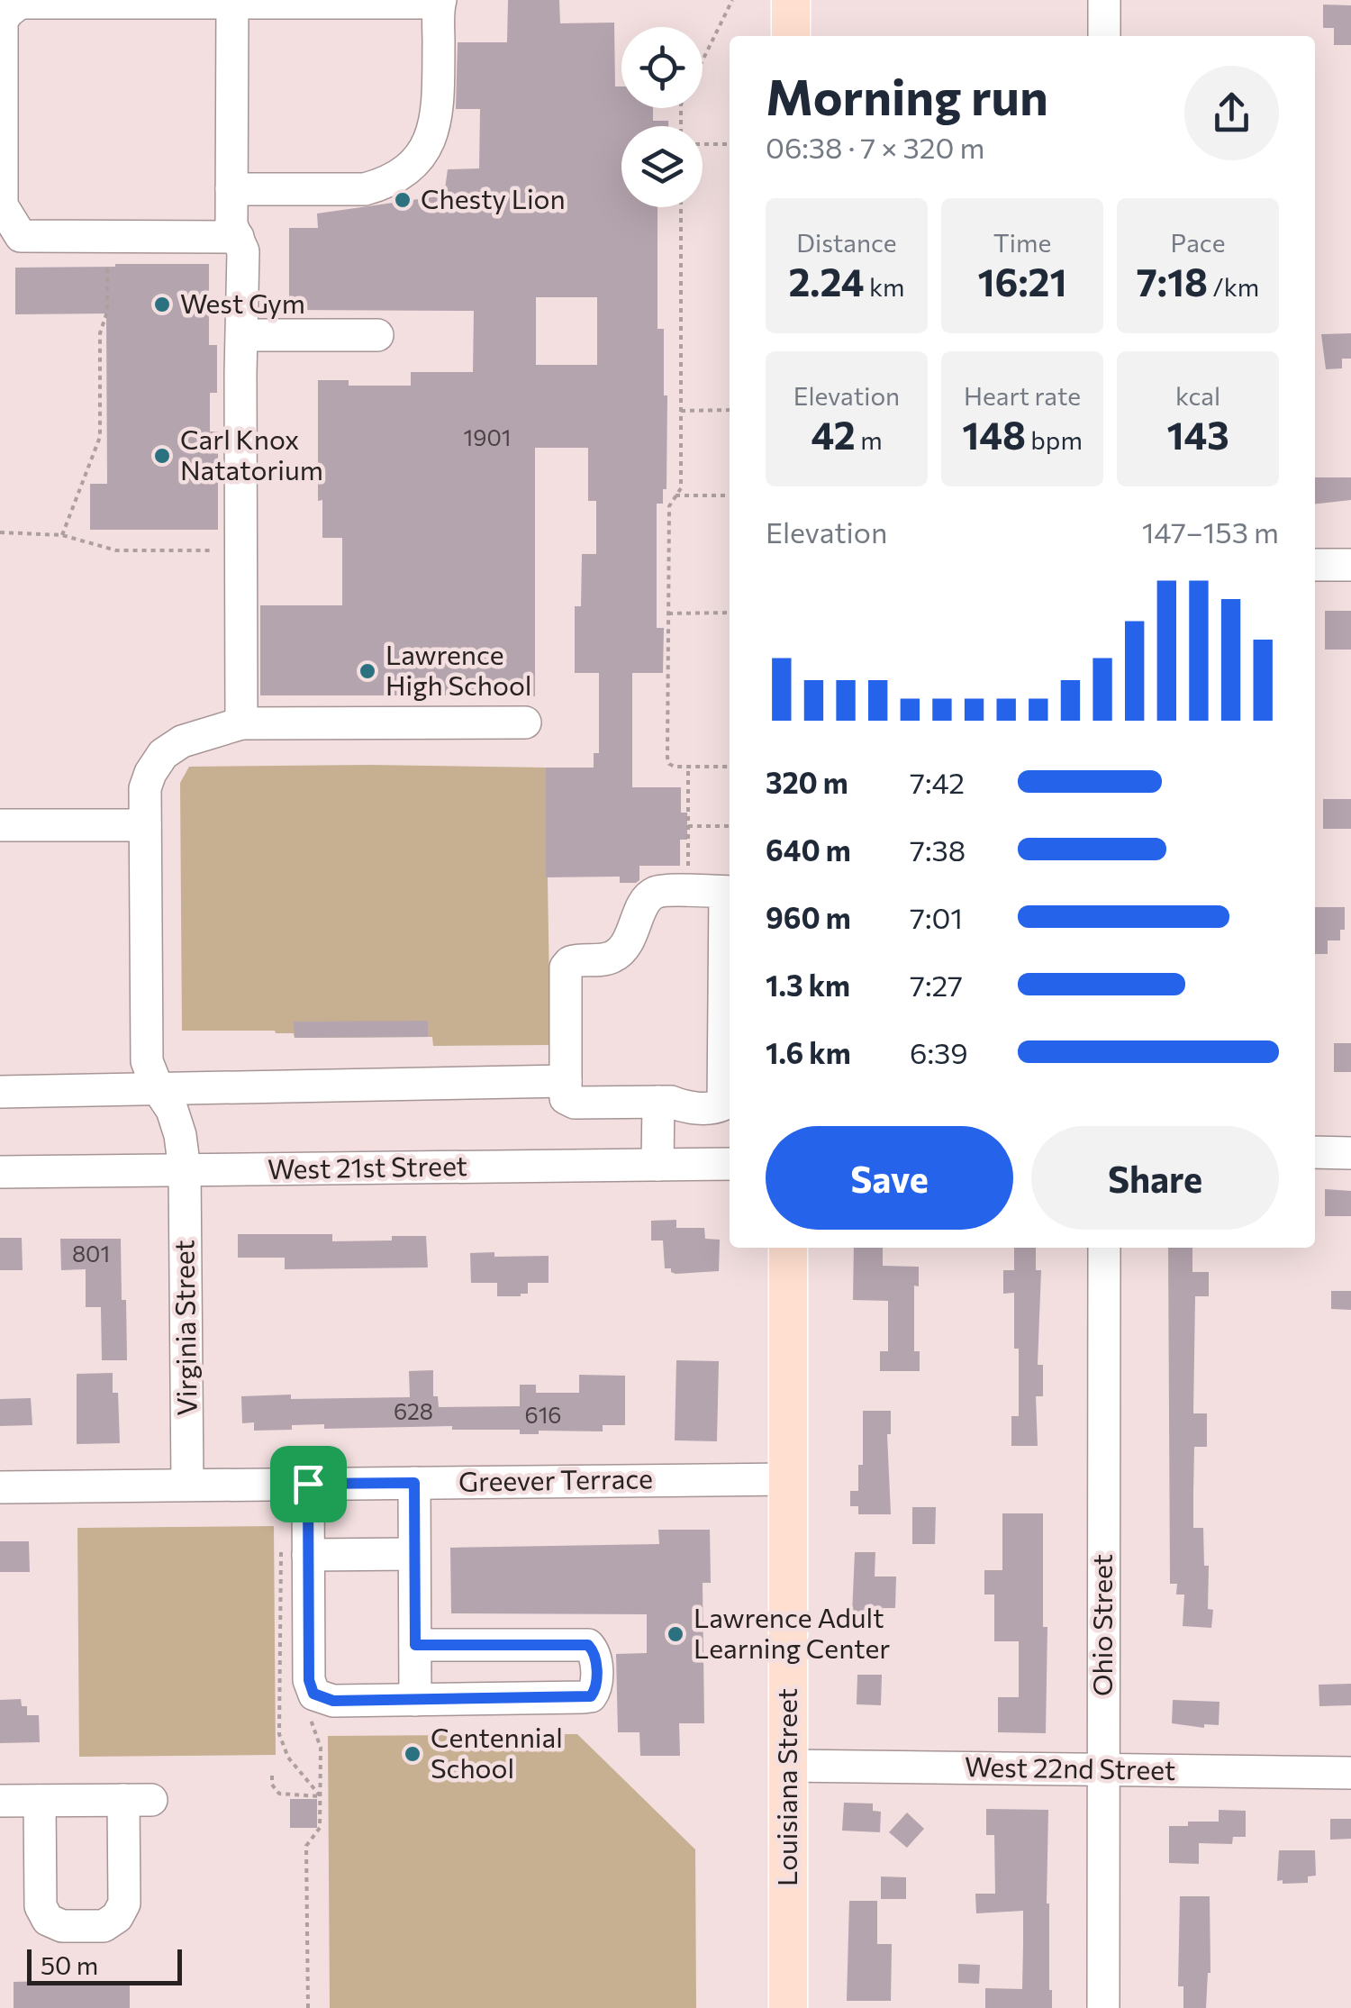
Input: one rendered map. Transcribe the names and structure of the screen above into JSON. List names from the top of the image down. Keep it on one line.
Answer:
{"streets":{"main road":["Louisiana Street"],"street":["West 21st Street","Virginia Street","Greever Terrace","Ohio Street","West 22nd Street"]},"crossings":[["West 21st Street","Virginia Street"],["Virginia Street","Greever Terrace"],["Greever Terrace","Louisiana Street"],["Ohio Street","West 22nd Street"],["West 22nd Street","Louisiana Street"]],"places":["Chesty Lion","West Gym","Carl Knox Natatorium","Lawrence High School","Lawrence Adult Learning Center","Centennial School"],"house_numbers":["1901","801","628","616"],"scale_bar":"50 m","page":{"heading":["Morning run","06:38 · 7 × 320 m"],"stats":[["Distance","2.24 km"],["Time","16:21"],["Pace","7:18 /km"],["Elevation","42 m"],["Heart rate","148 bpm"],["kcal","143"]],"chart":["Elevation","147–153 m"],"list":[{"name":"320 m","note":"7:42"},{"name":"640 m","note":"7:38"},{"name":"960 m","note":"7:01"},{"name":"1.3 km","note":"7:27"},{"name":"1.6 km","note":"6:39"}],"buttons":["Save","Share"],"scale":"50 m"}}
